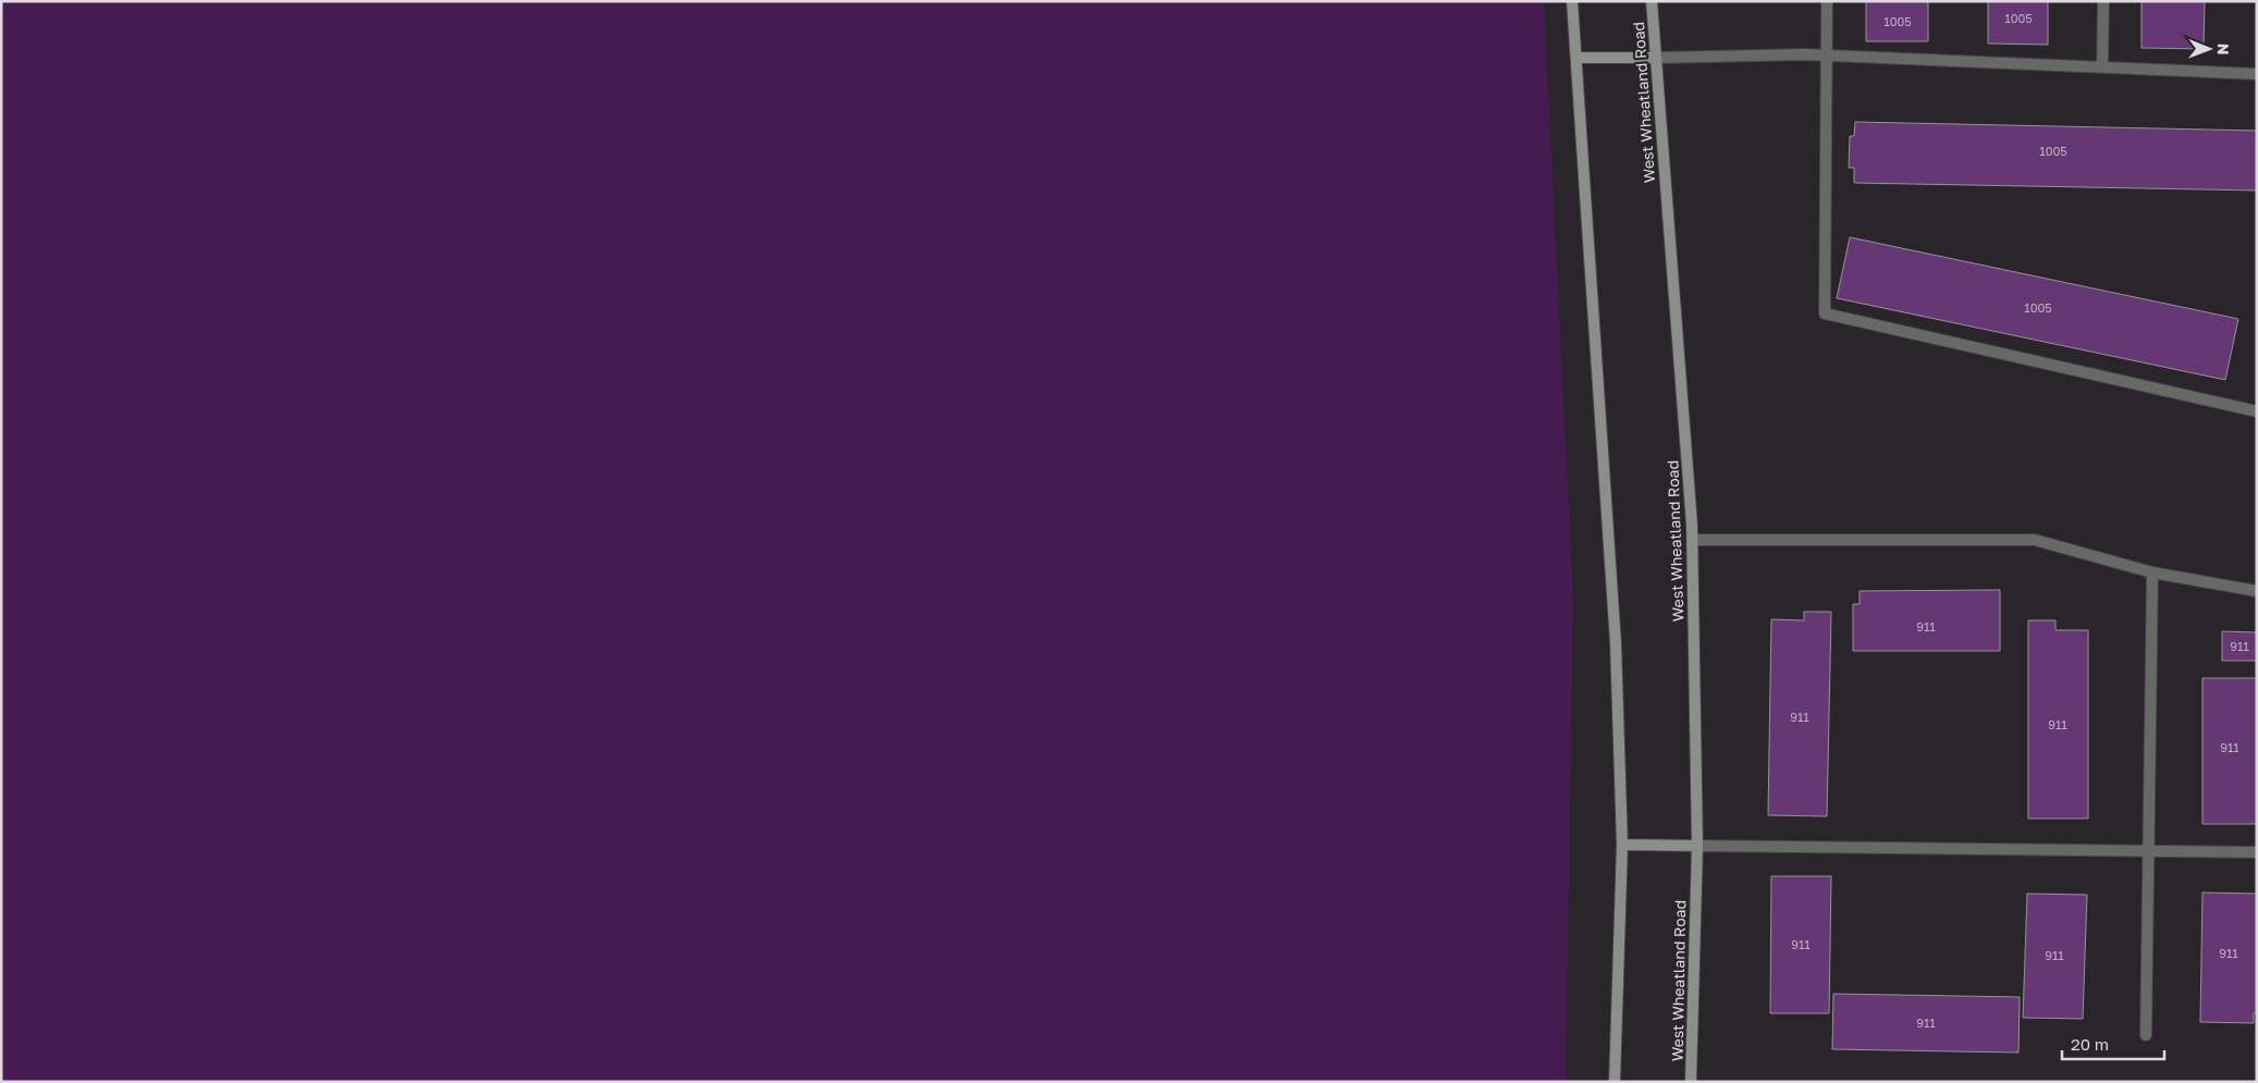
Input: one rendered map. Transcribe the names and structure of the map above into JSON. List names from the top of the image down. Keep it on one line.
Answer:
{"streets":{"main road":["West Wheatland Road"]},"house_numbers":["1005","1005","1005","1005","911","911","911","911","911","911","911","911","911"],"scale_bar":"20 m","north":"right"}
